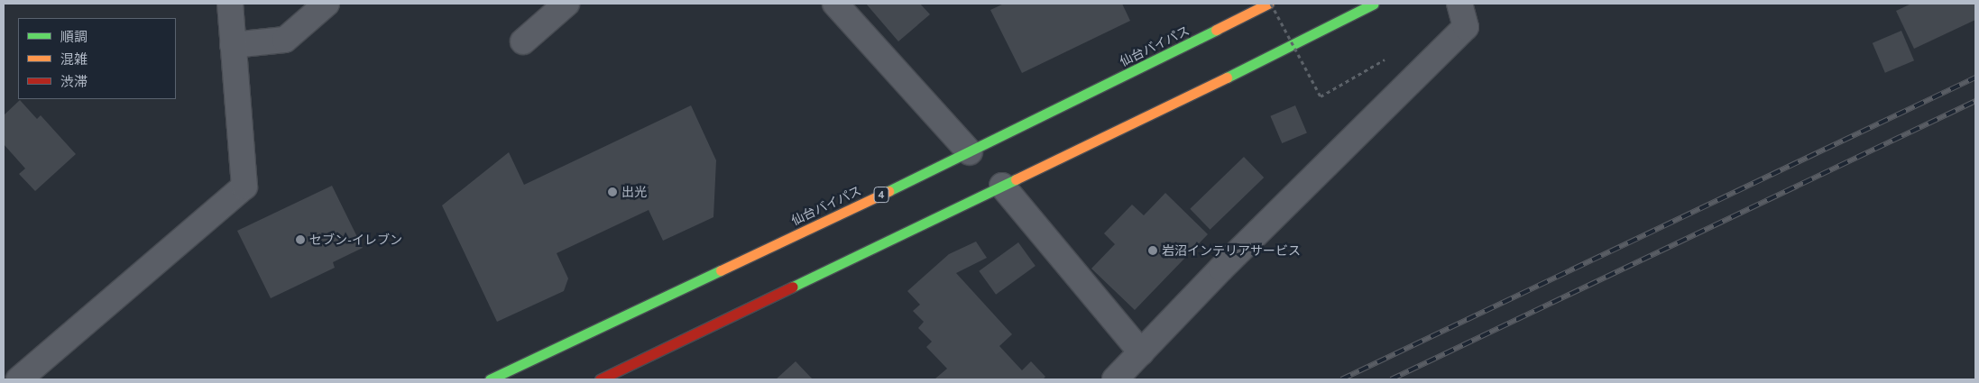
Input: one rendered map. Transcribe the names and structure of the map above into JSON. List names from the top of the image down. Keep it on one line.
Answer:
{"streets":{"highway":["仙台バイパス","4"]},"places":["出光","セブン-イレブン","岩沼インテリアサービス"],"legend":["順調","混雑","渋滞"]}
